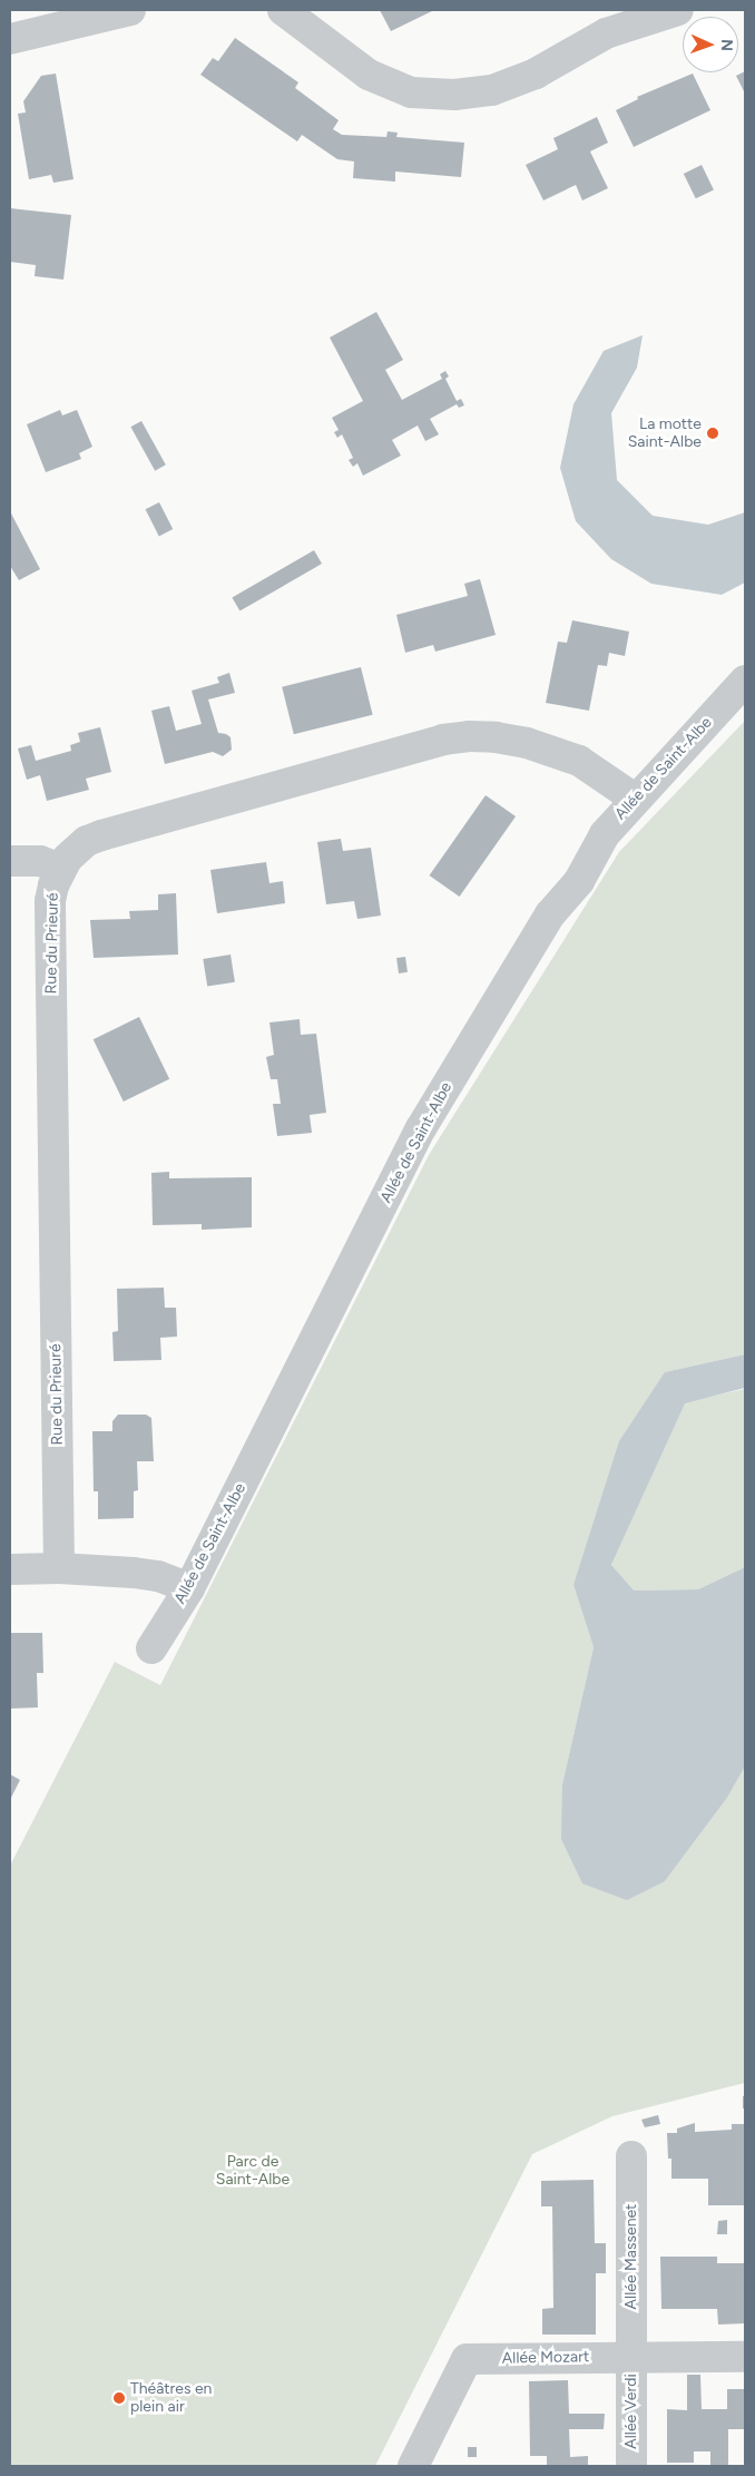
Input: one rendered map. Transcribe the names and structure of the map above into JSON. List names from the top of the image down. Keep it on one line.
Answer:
{"streets":{"street":["Allée de Saint-Albe","Rue du Prieuré","Allée Massenet","Allée Mozart","Allée Verdi"]},"crossings":[["Allée de Saint-Albe","Rue du Prieuré"],["Allée Massenet","Allée Mozart"],["Allée Massenet","Allée Verdi"],["Allée Mozart","Allée Verdi"]],"parks":["Parc de Saint-Albe"],"places":["La motte Saint-Albe","Théâtres en plein air"],"north":"right"}
